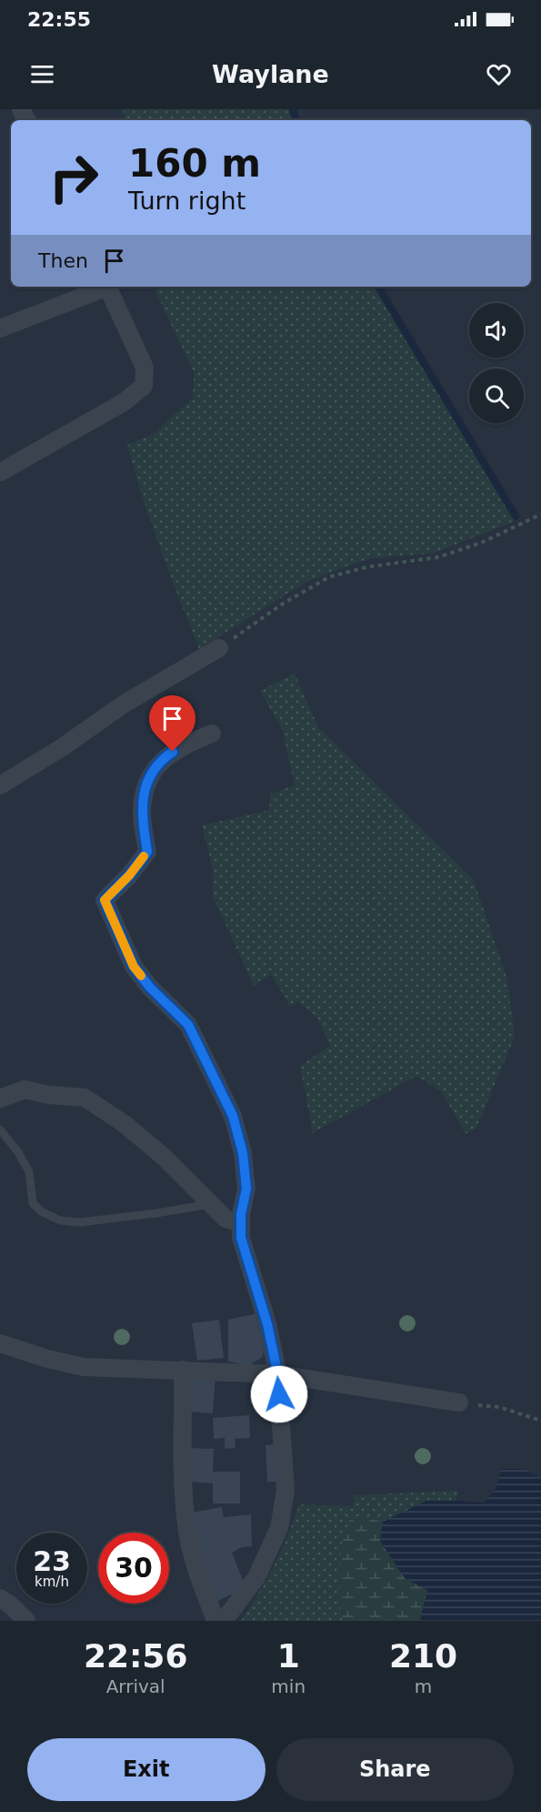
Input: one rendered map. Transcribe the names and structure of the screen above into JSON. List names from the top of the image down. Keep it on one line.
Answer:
{"page":{"status":"22:55","header":"Waylane","turn":["160 m","Turn right"],"then":"Then","speed":"23 km/h","limit":"30","eta":["22:56","Arrival","1","min","210","m"],"buttons":["Exit","Share"]}}
